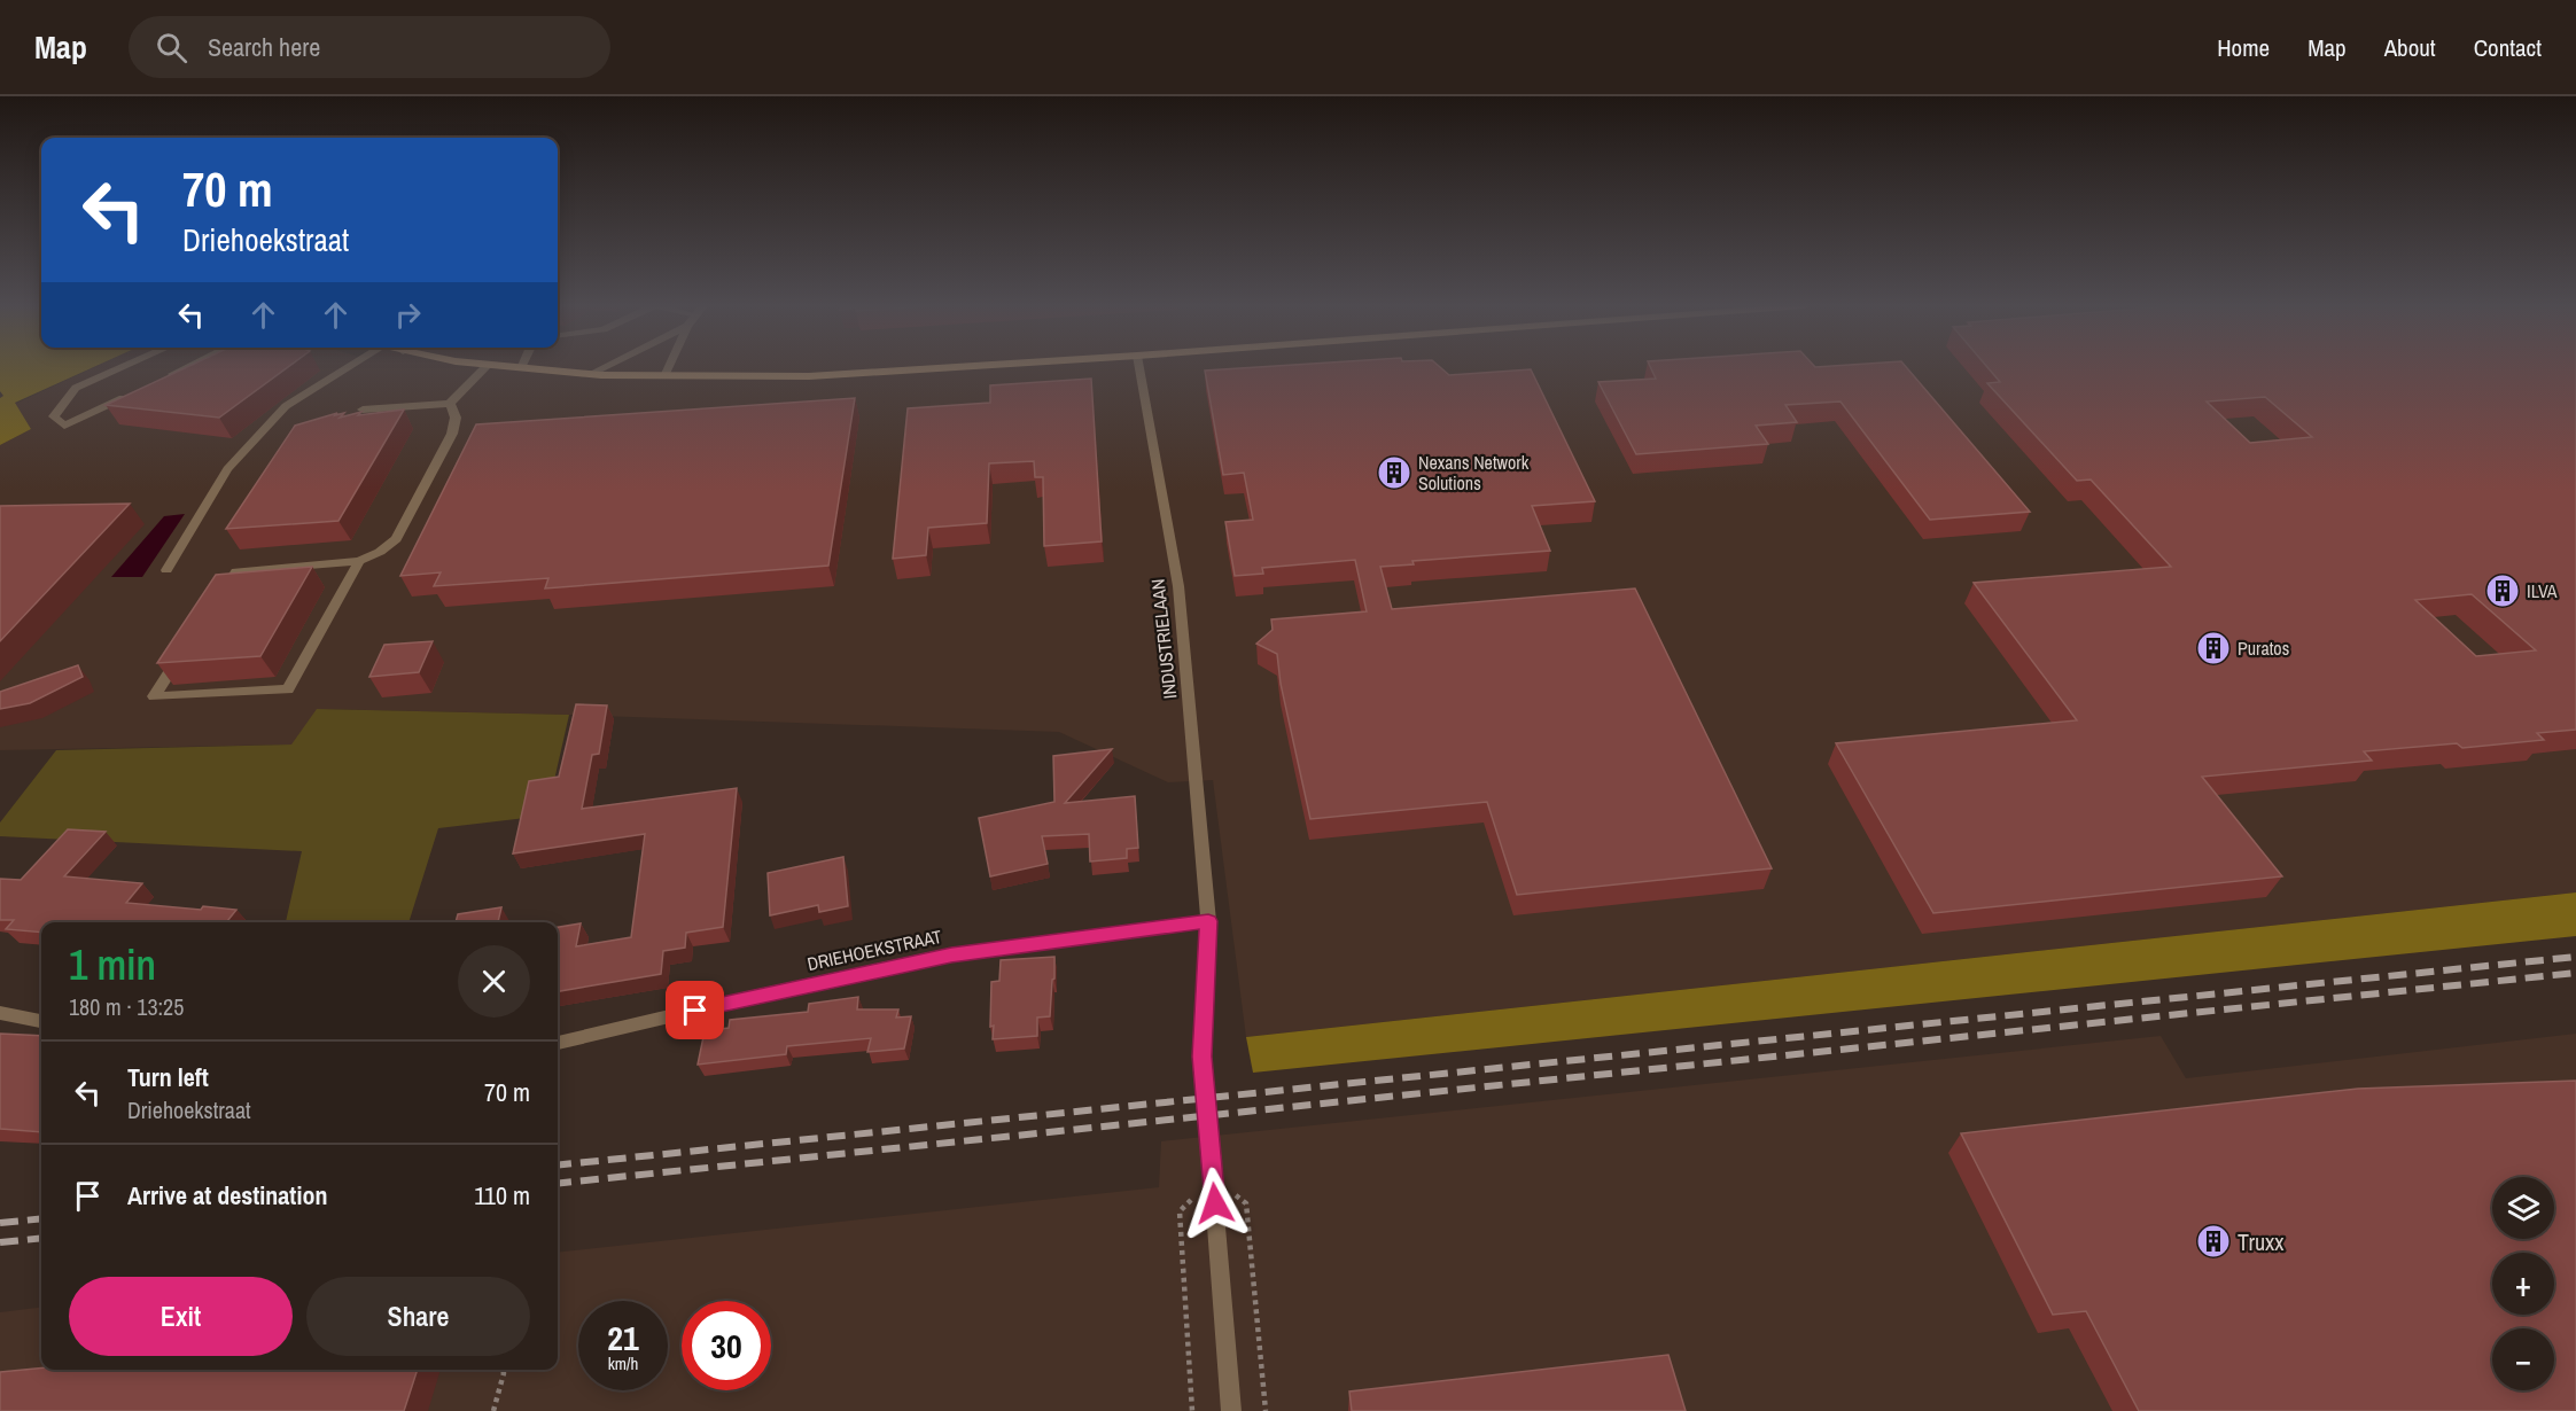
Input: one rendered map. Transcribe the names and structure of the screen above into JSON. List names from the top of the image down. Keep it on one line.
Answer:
{"streets":{"street":["INDUSTRIELAAN","DRIEHOEKSTRAAT"]},"crossings":[["INDUSTRIELAAN","DRIEHOEKSTRAAT"]],"places":{"building":["Nexans Network Solutions","ILVA","Puratos","Truxx"]},"page":{"header":"Map","search":"Search here","nav":["Home","Map","About","Contact"],"turn":["70 m","Driehoekstraat"],"heading":["1 min","180 m · 13:25"],"list":[{"name":"Turn left","note":"Driehoekstraat","value":"70 m"},{"name":"Arrive at destination","value":"110 m"}],"map_buttons":["+","−"],"buttons":["Exit","Share"],"speed":"21 km/h","limit":"30"}}
